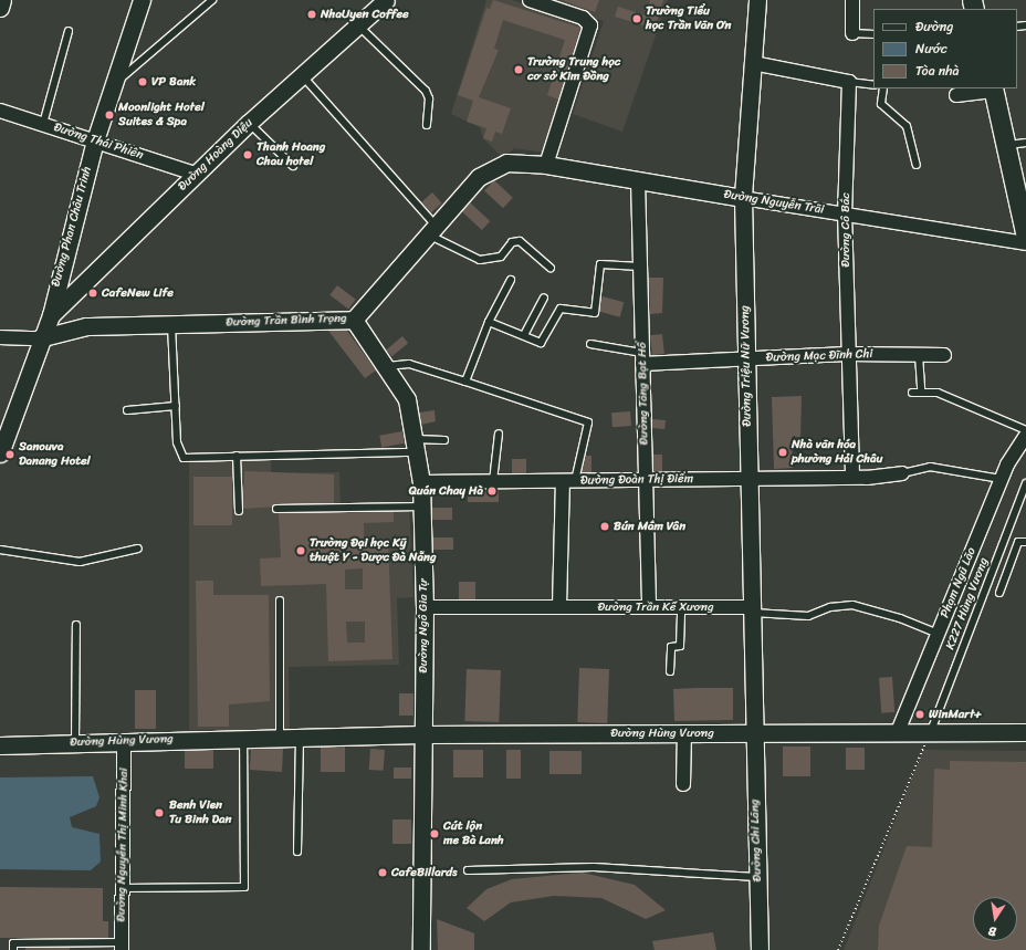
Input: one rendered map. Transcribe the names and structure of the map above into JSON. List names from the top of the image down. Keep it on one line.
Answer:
{"streets":{"street":["Đường Thái Phiên","Đường Hoàng Diệu","Đường Nguyễn Trãi","Đường Phan Châu Trinh","Đường Cô Bắc","Đường Trần Bình Trọng","Đường Mạc Đĩnh Chi","Đường Triệu Nữ Vương","Đường Tăng Bạt Hổ","Đường Đoàn Thị Điểm","Phạm Ngũ Lão","Đường Trần Kế Xương","Đường Ngô Gia Tự","Đường Hùng Vương","Đường Chi Lăng","Đường Nguyễn Thị Minh Khai"],"lane":["K227 Hùng Vương"]},"crossings":[["Đường Thái Phiên","Đường Hoàng Diệu"],["Đường Thái Phiên","Đường Phan Châu Trinh"],["Đường Hoàng Diệu","Đường Phan Châu Trinh"],["Đường Nguyễn Trãi","Đường Cô Bắc"],["Đường Nguyễn Trãi","Đường Trần Bình Trọng"],["Đường Nguyễn Trãi","Đường Triệu Nữ Vương"],["Đường Nguyễn Trãi","Đường Tăng Bạt Hổ"],["Đường Phan Châu Trinh","Đường Trần Bình Trọng"],["Đường Cô Bắc","Đường Mạc Đĩnh Chi"],["Đường Cô Bắc","Đường Đoàn Thị Điểm"],["Đường Trần Bình Trọng","Đường Ngô Gia Tự"],["Đường Mạc Đĩnh Chi","Đường Triệu Nữ Vương"],["Đường Mạc Đĩnh Chi","Đường Tăng Bạt Hổ"],["Đường Triệu Nữ Vương","Đường Đoàn Thị Điểm"],["Đường Triệu Nữ Vương","Đường Trần Kế Xương"],["Đường Triệu Nữ Vương","Đường Hùng Vương"],["Đường Triệu Nữ Vương","Đường Chi Lăng"],["Đường Tăng Bạt Hổ","Đường Đoàn Thị Điểm"],["Đường Tăng Bạt Hổ","Đường Trần Kế Xương"],["Đường Đoàn Thị Điểm","Đường Ngô Gia Tự"],["Phạm Ngũ Lão","Đường Hùng Vương"],["K227 Hùng Vương","Đường Hùng Vương"],["Đường Trần Kế Xương","Đường Ngô Gia Tự"],["Đường Ngô Gia Tự","Đường Hùng Vương"],["Đường Hùng Vương","Đường Chi Lăng"],["Đường Hùng Vương","Đường Nguyễn Thị Minh Khai"]],"places":["NhaUyen Coffee","Trường Tiểu học Trần Văn Ơn","Trường Trung học cơ sở Kim Đồng","VP Bank","Moonlight Hotel Suites & Spa","Thanh Hoang Chau hotel","CafeNew Life","Nhà văn hóa phường Hải Châu","Sanouva Danang Hotel","Quán Chay Hà","Bún Mắm Vân","Trường Đại học Kỹ thuật Y - Dược Đà Nẵng","WinMart+","Benh Vien Tu Binh Dan","Cút lộn me Bà Lanh","CafeBillards"],"legend":["Đường","Nước","Tòa nhà"],"north":"bottom"}
